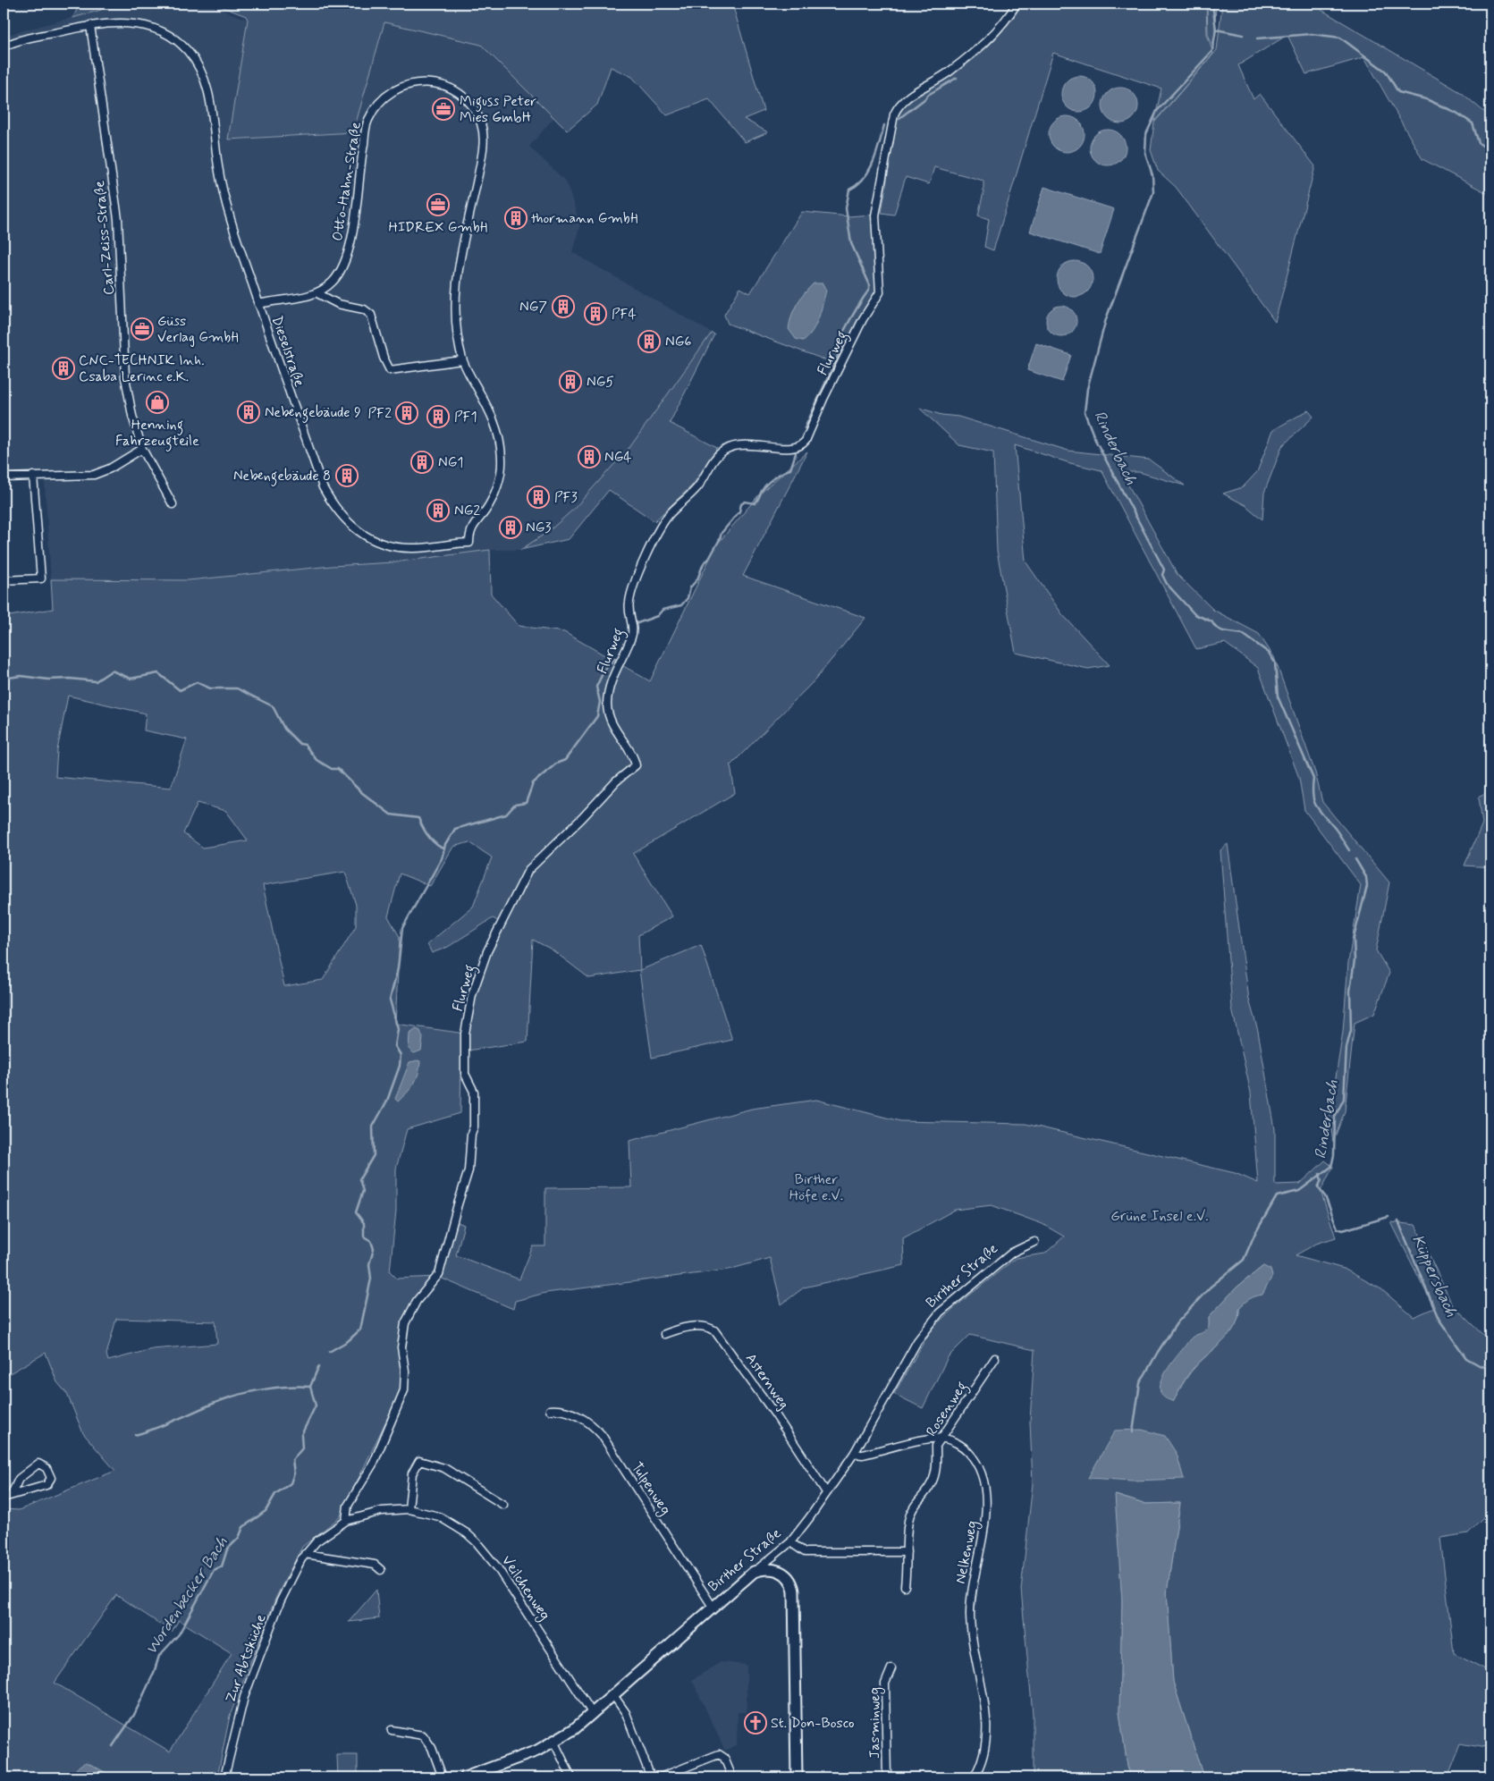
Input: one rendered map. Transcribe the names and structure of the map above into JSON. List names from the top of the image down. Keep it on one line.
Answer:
{"streets":{"street":["Otto-Hahn-Straße","Carl-Zeiss-Straße","Dieselstraße","Flurweg","Birther Straße","Asternweg","Rosenweg","Tulpenweg","Nelkenweg","Veilchenweg","Zur Abtsküche","Jasminweg"]},"crossings":[["Otto-Hahn-Straße","Dieselstraße"],["Carl-Zeiss-Straße","Dieselstraße"],["Flurweg","Zur Abtsküche"],["Birther Straße","Asternweg"],["Birther Straße","Tulpenweg"],["Birther Straße","Veilchenweg"],["Rosenweg","Nelkenweg"],["Veilchenweg","Zur Abtsküche"]],"water":["Rinderbach","Küppersbach","Wordenbecker Bach"],"parks":["Birther Höfe e.V.","Grüne Insel e.V."],"places":{"office":["Miguss Peter Mies GmbH","HIDREX GmbH","Güss Verlag GmbH"],"building":["thormann GmbH","NG7","PF4","NG6","CNC-TECHNIK Inh. Csaba Lerinc e.K.","NG5","Nebengebäude 9","PF2","PF1","NG4","NG1","Nebengebäude 8","PF3","NG2","NG3"],"shop":["Henning Fahrzeugteile"],"church":["St. Don-Bosco"]}}
